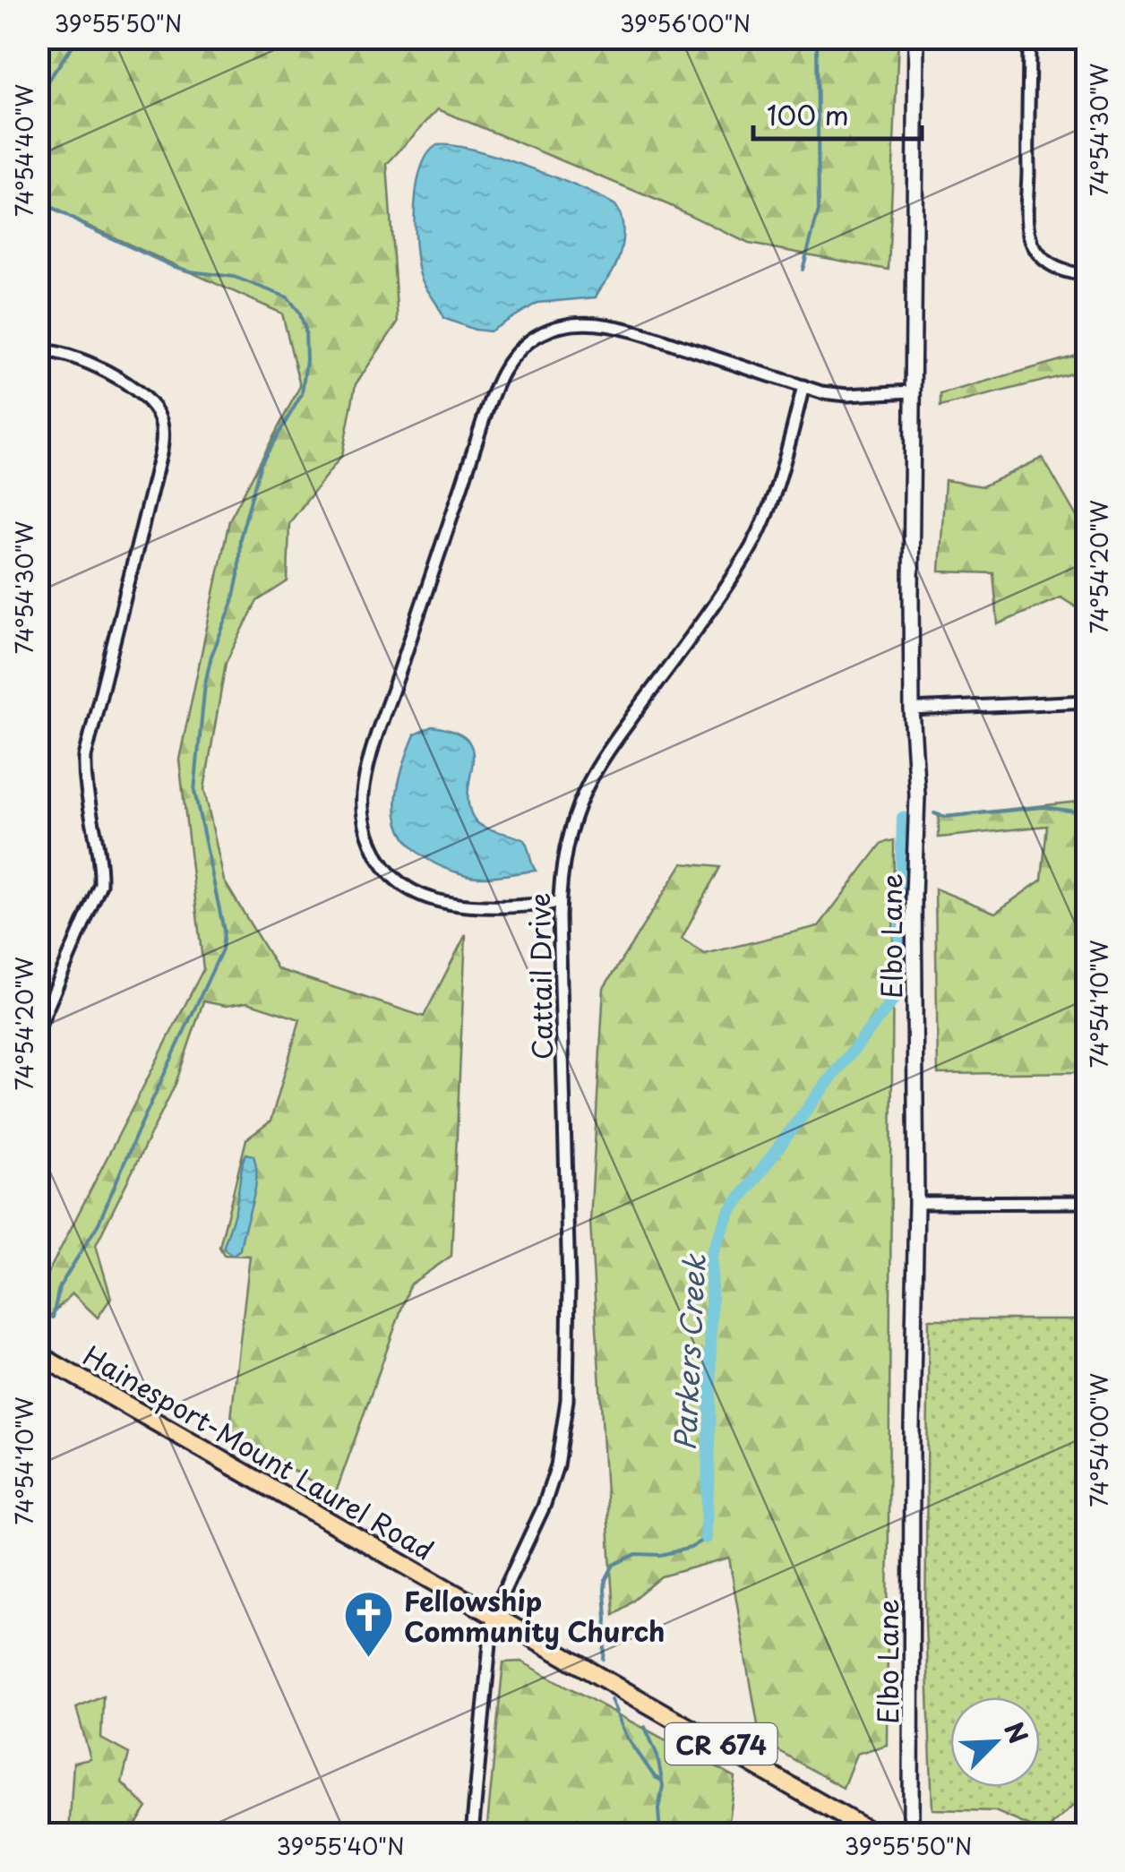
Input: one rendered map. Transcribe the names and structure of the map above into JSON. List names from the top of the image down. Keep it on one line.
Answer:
{"streets":{"main road":["Hainesport-Mount Laurel Road","CR 674"],"street":["Elbo Lane","Cattail Drive"]},"crossings":[["Cattail Drive","Hainesport-Mount Laurel Road"]],"water":["Parkers Creek"],"places":{"church":["Fellowship Community Church"]},"scale_bar":"100 m","north":"top right","coordinates":["39°55'50\"N","39°56'00\"N","74°54'30\"W","74°54'40\"W","74°54'20\"W","74°54'10\"W","74°54'00\"W","39°55'40\"N"]}
